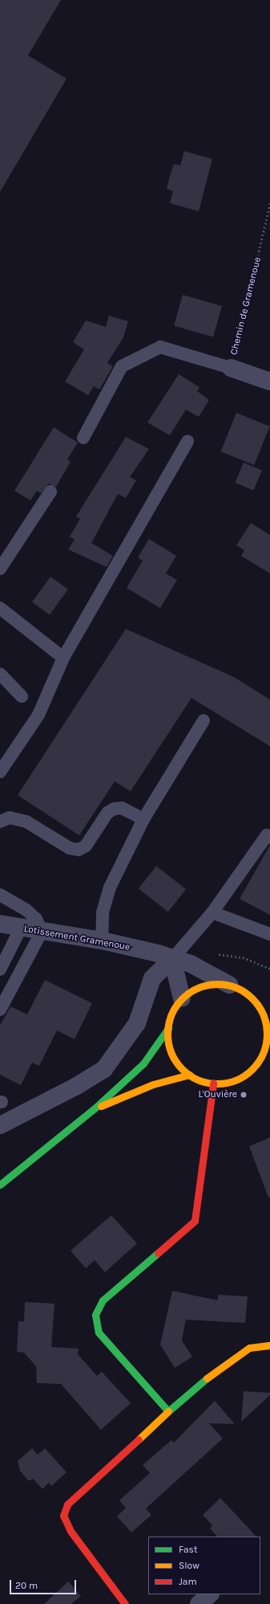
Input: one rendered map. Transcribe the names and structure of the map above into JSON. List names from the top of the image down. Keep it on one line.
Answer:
{"streets":{"street":["Chemin de Gramenoue","Lotissement Gramenoue"]},"places":["L'Ouvière"],"legend":["Fast","Slow","Jam"],"scale_bar":"20 m"}
